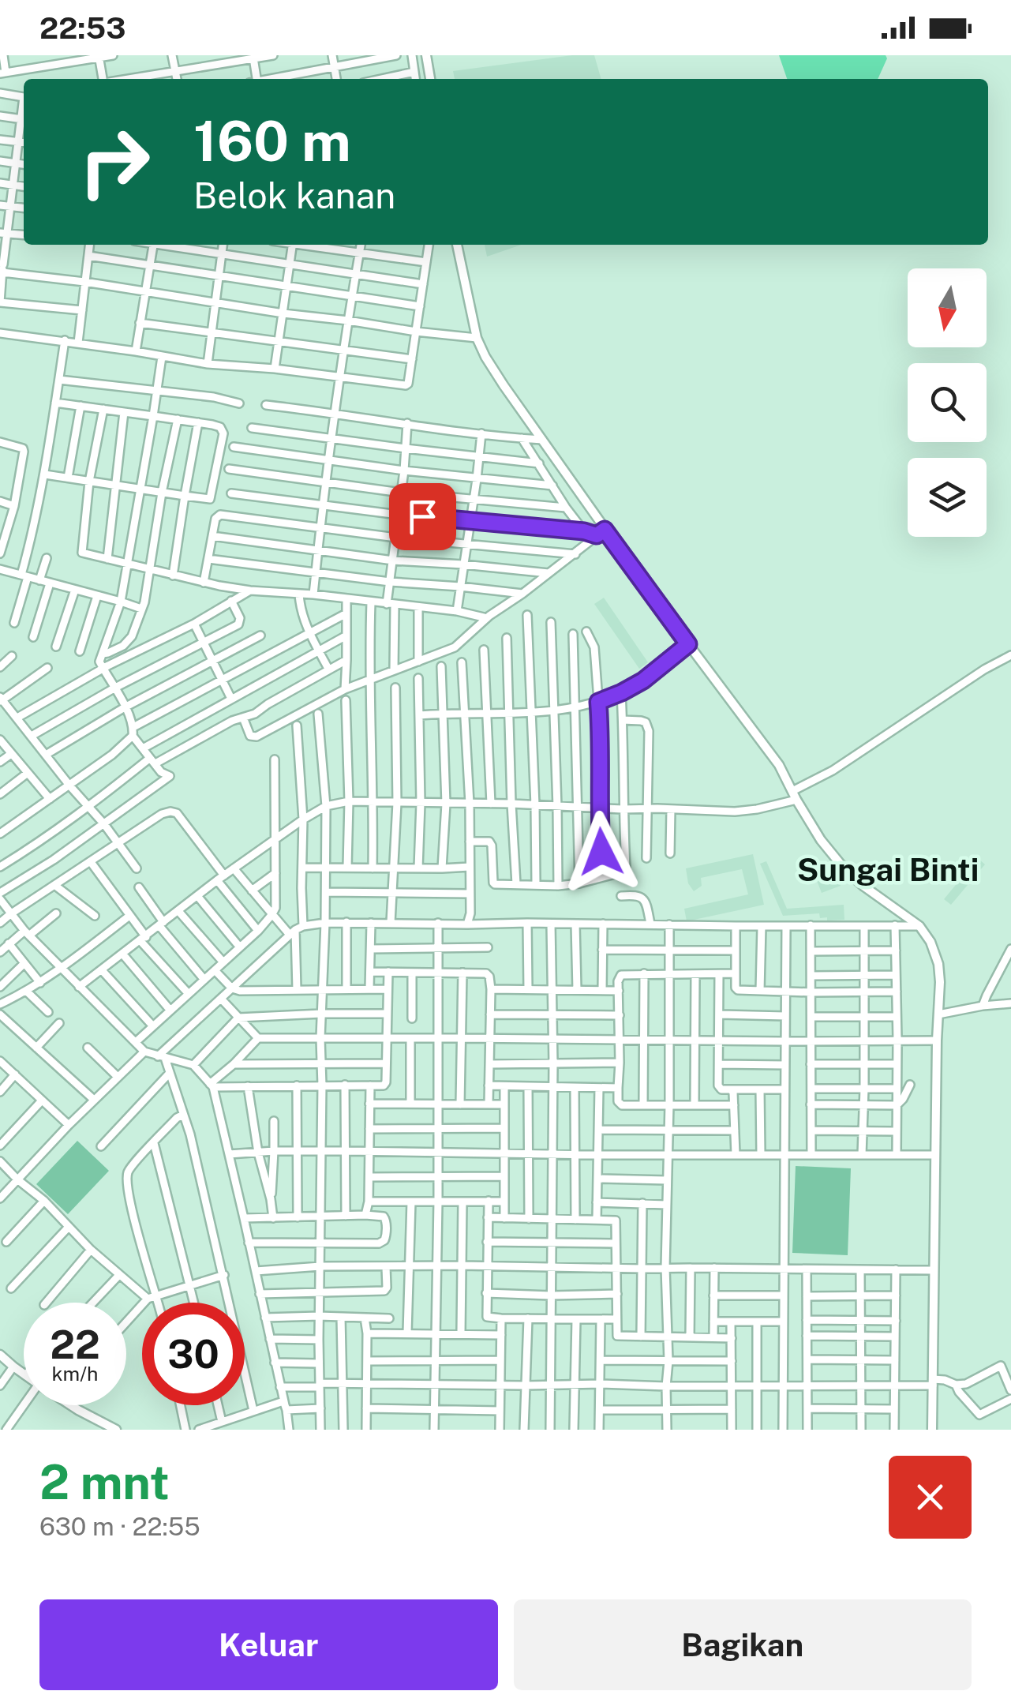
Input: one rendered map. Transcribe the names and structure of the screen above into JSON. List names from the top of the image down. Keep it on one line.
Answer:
{"districts":["Sungai Binti"],"north":"bottom","page":{"status":"22:53","turn":["160 m","Belok kanan"],"speed":"22 km/h","limit":"30","heading":["2 mnt","630 m · 22:55"],"buttons":["Keluar","Bagikan"]}}
